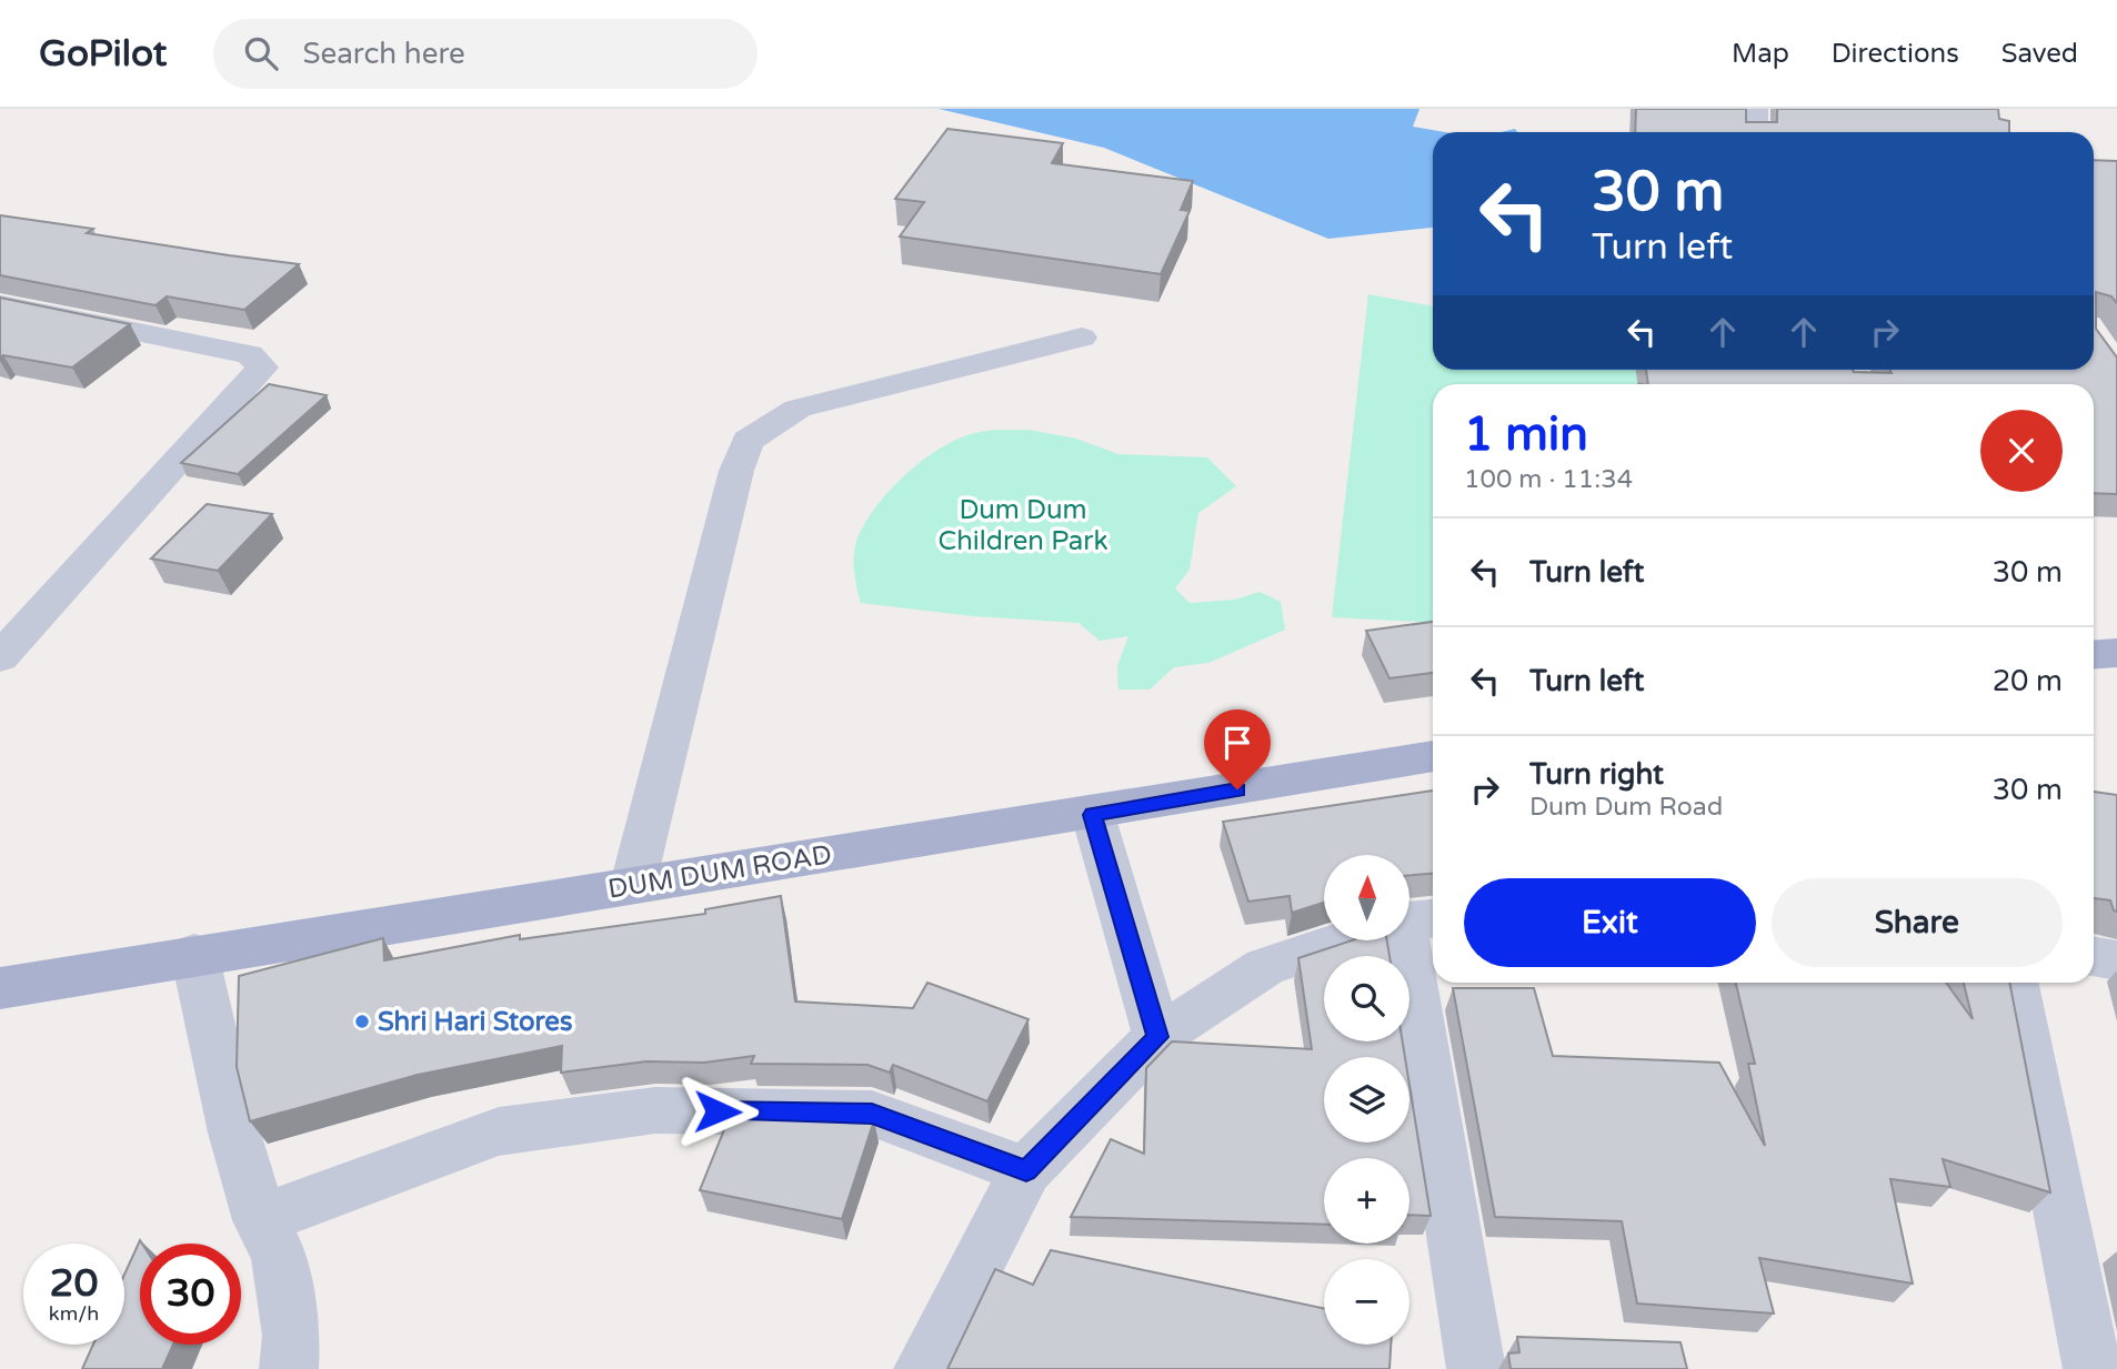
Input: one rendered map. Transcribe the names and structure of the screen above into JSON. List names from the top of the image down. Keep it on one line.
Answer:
{"streets":{"main road":["DUM DUM ROAD"]},"parks":["Dum Dum Children Park"],"places":["Shri Hari Stores"],"north":"top","page":{"header":"GoPilot","search":"Search here","nav":["Map","Directions","Saved"],"turn":["30 m","Turn left"],"heading":["1 min","100 m · 11:34"],"list":[{"name":"Turn left","value":"30 m"},{"name":"Turn left","value":"20 m"},{"name":"Turn right","note":"Dum Dum Road","value":"30 m"}],"map_buttons":["+","−"],"buttons":["Exit","Share"],"speed":"20 km/h","limit":"30"}}
